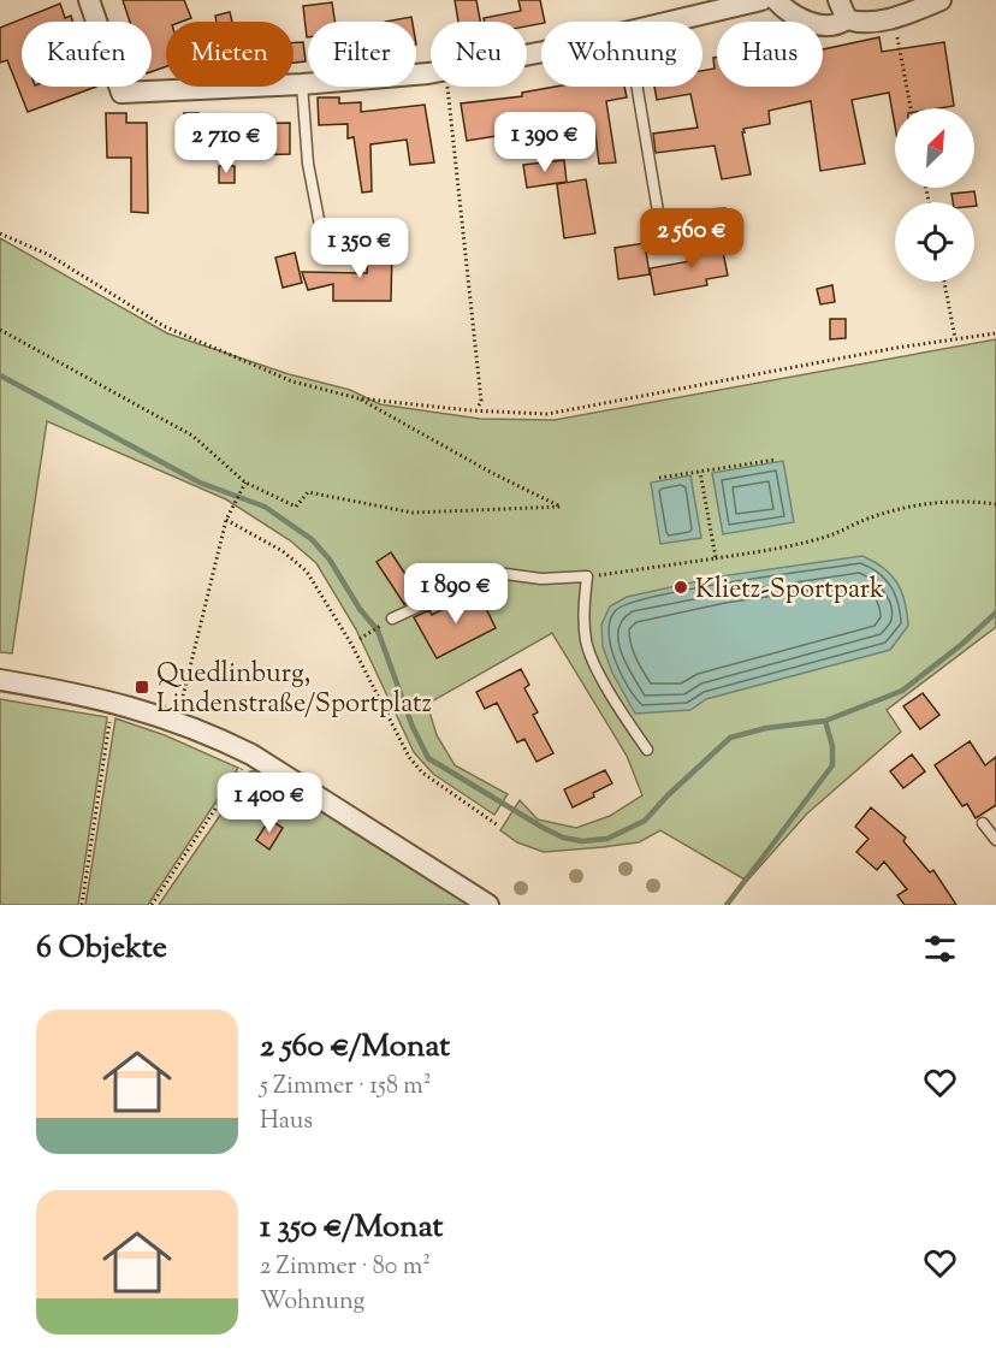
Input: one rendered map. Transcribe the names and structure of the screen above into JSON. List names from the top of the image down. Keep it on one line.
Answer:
{"places":{"other":["Klietz-Sportpark"],"transit":["Quedlinburg, Lindenstraße/Sportplatz"]},"north":"top right","page":{"chip":["Kaufen","Mieten","Filter","Neu","Wohnung","Haus"],"price":["1 390 €","2 710 €","2 560 €","1 350 €","1 890 €","1 400 €"],"heading":"6 Objekte","list":[{"name":"2 560 €/Monat","note":"5 Zimmer · 158 m² · Haus"},{"name":"1 350 €/Monat","note":"2 Zimmer · 80 m² · Wohnung"}]}}
